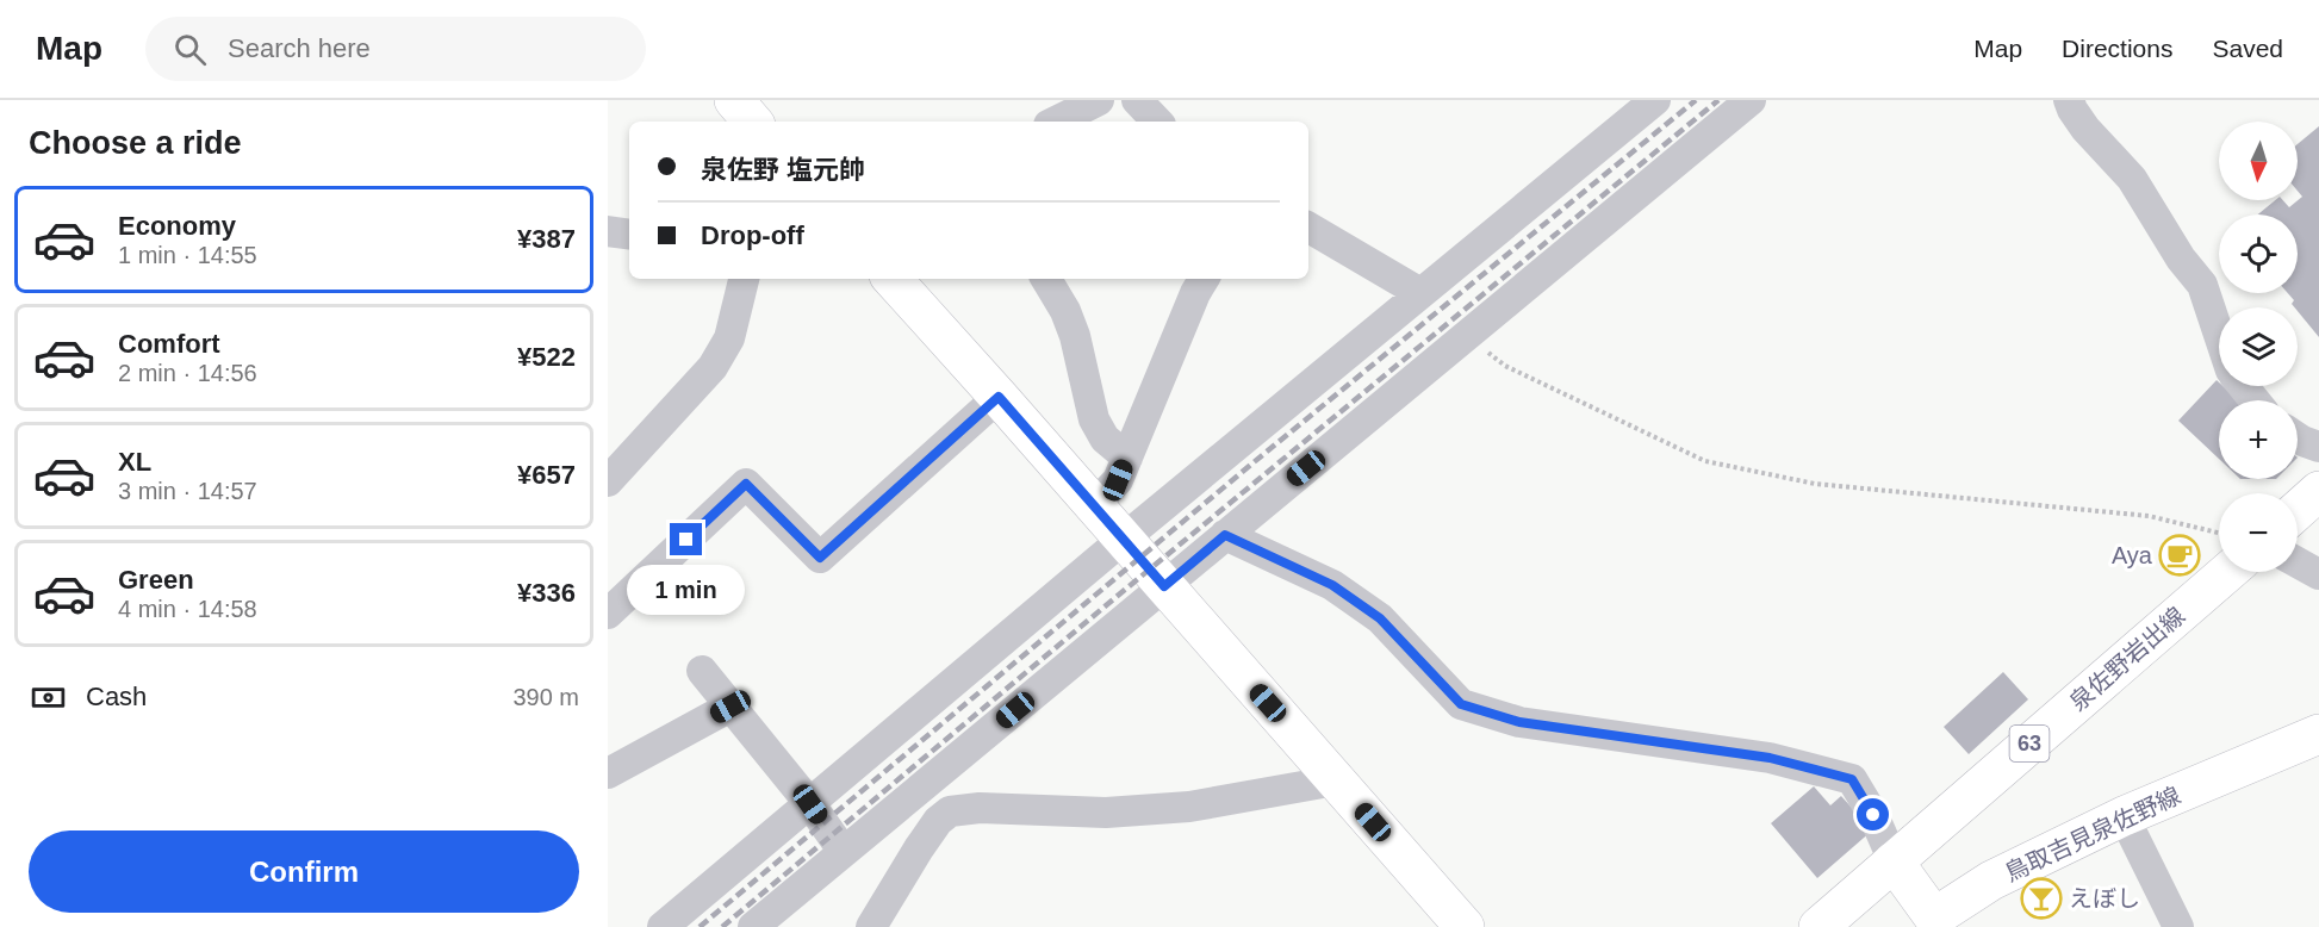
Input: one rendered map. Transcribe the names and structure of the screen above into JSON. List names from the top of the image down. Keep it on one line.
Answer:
{"streets":{"main road":["泉佐野岩出線","63","鳥取吉見泉佐野線"]},"crossings":[["泉佐野岩出線","鳥取吉見泉佐野線"]],"places":{"cafe":["Aya"],"bar":["えぼし"]},"north":"bottom","page":{"header":"Map","search":"Search here","nav":["Map","Directions","Saved"],"heading":"Choose a ride","map_buttons":["+","−"],"banner":["泉佐野 塩元帥","Drop-off"],"list":[{"name":"Economy","note":"1 min · 14:55","value":"¥387"},{"name":"Comfort","note":"2 min · 14:56","value":"¥522"},{"name":"XL","note":"3 min · 14:57","value":"¥657"},{"name":"Green","note":"4 min · 14:58","value":"¥336"}],"bubble":"1 min","pay":["Cash","390 m"],"buttons":"Confirm"}}
